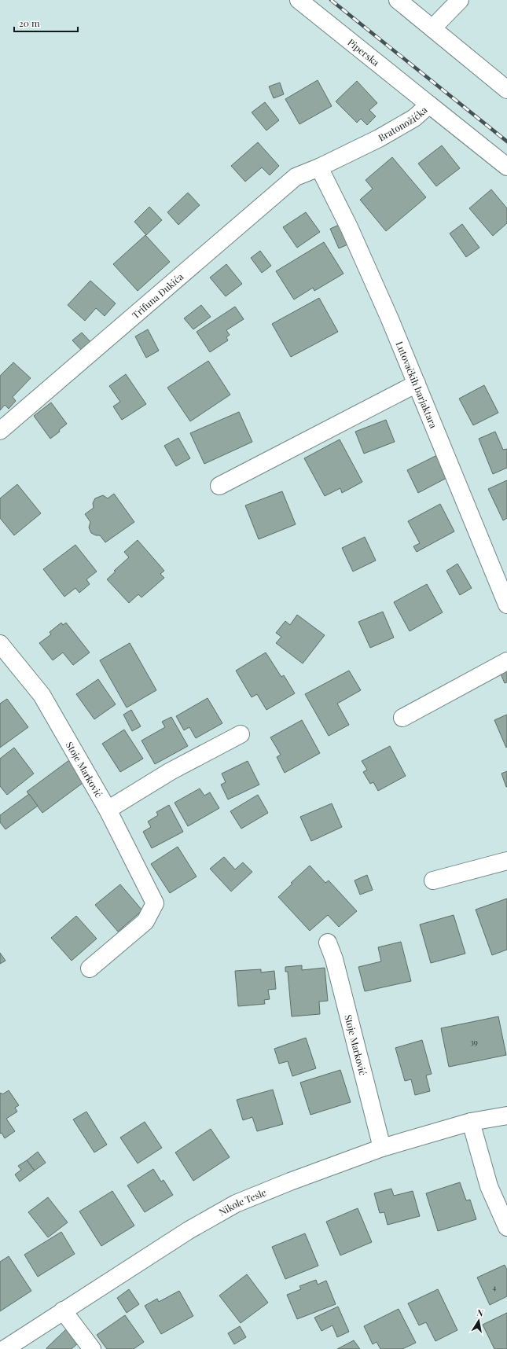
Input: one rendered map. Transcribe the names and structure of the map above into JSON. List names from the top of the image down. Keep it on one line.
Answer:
{"streets":{"street":["Piperska","Bratonožićka","Trifuna Đukića","Lutovačkih barjaktara","Stoje Marković","Nikole Tesle"]},"crossings":[["Piperska","Bratonožićka"],["Bratonožićka","Trifuna Đukića"],["Bratonožićka","Lutovačkih barjaktara"],["Trifuna Đukića","Lutovačkih barjaktara"],["Stoje Marković","Nikole Tesle"]],"house_numbers":["39","4"],"scale_bar":"20 m","north":"top"}
